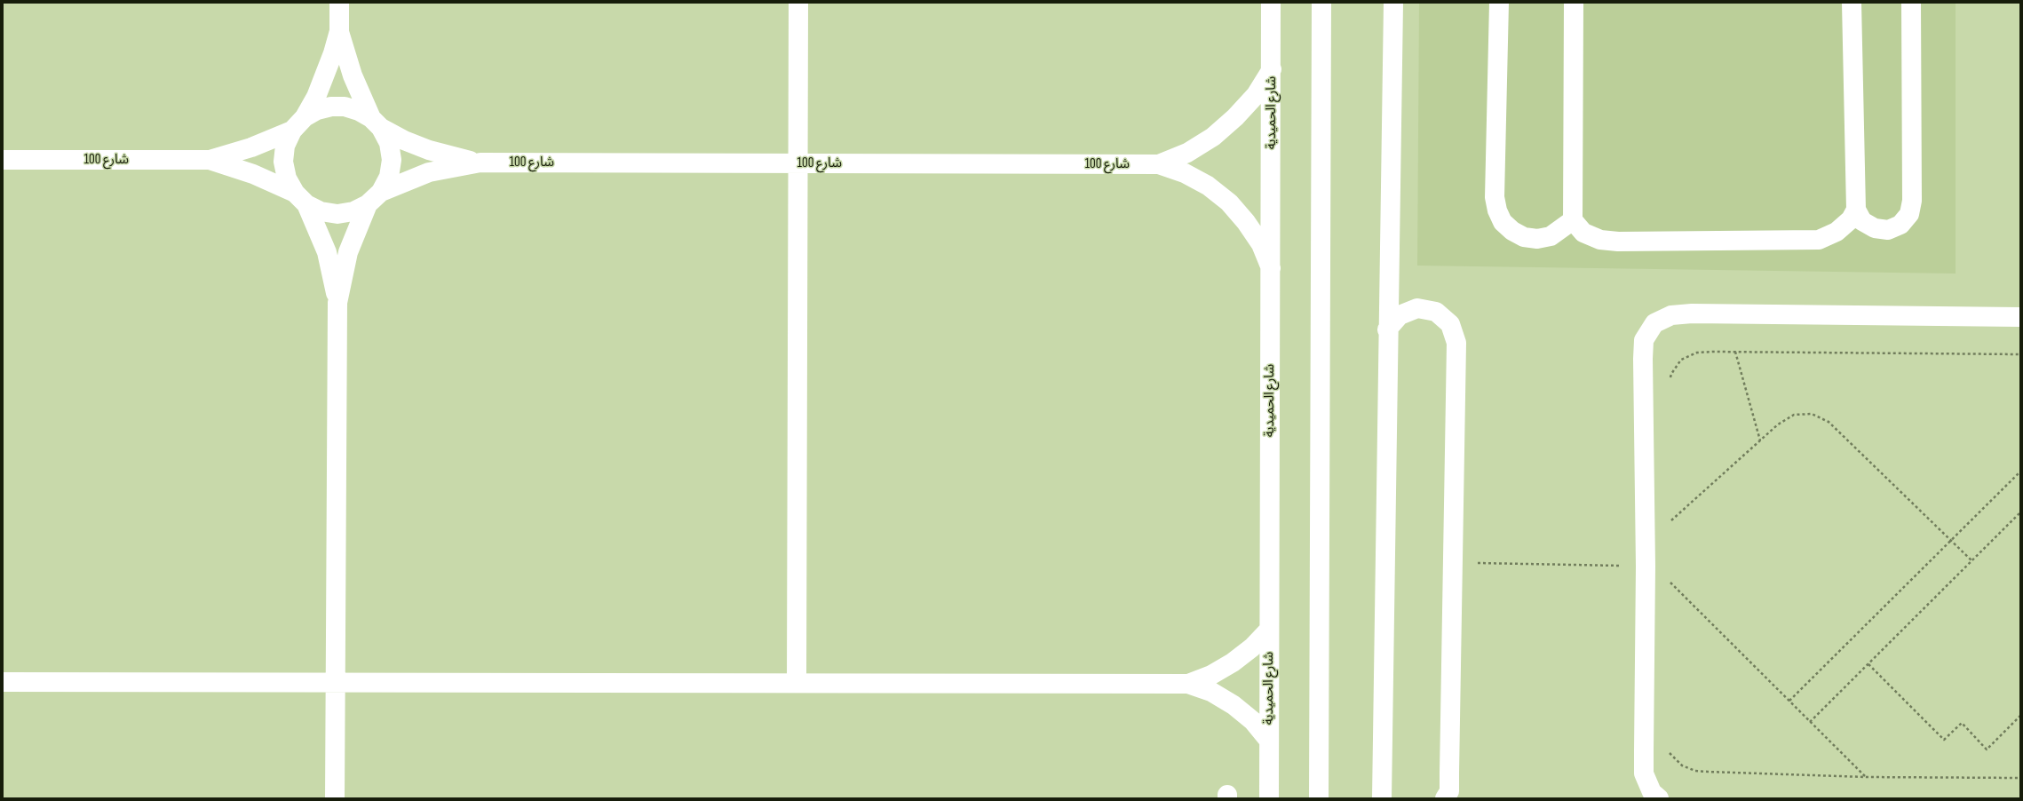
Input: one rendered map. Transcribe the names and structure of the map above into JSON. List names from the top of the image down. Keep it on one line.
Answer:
{"streets":{"street":["شارع الحميدية","شارع 100"]},"crossings":[["شارع الحميدية","شارع 100"]]}
